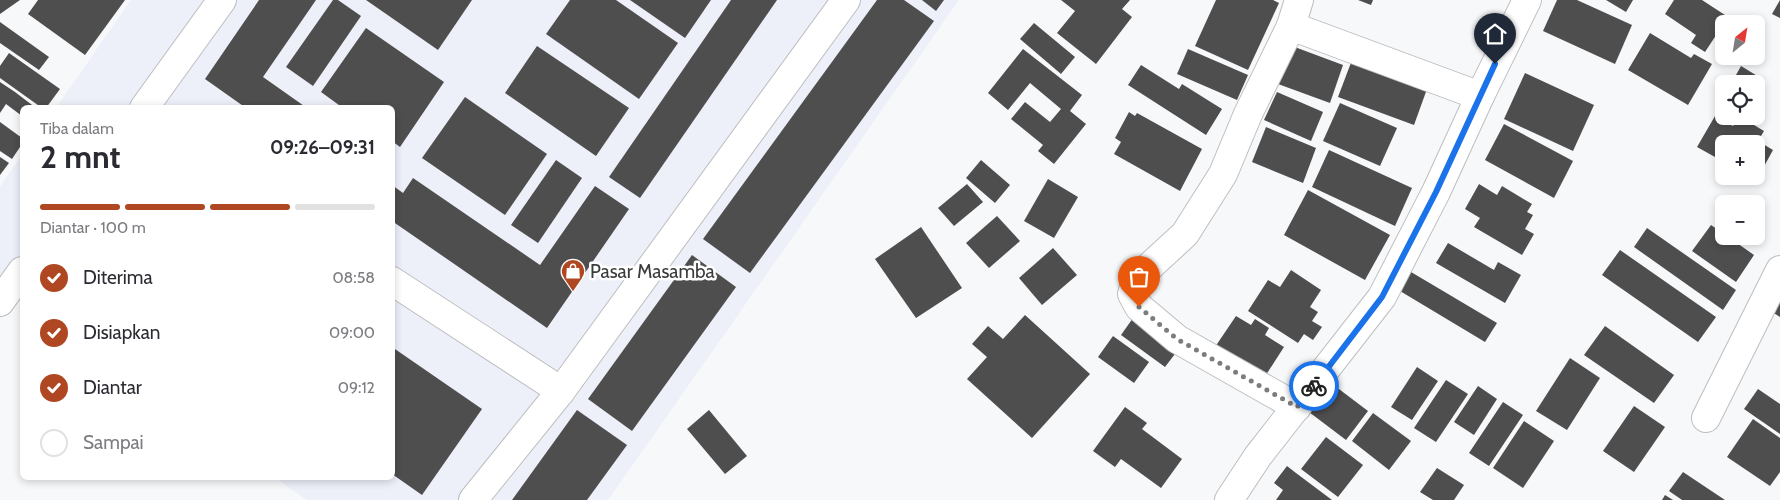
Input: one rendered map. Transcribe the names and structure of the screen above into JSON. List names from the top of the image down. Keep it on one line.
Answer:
{"places":{"shop":["Pasar Masamba"]},"north":"top right","page":{"map_buttons":["+","−"],"heading":["2 mnt","Tiba dalam","09:26–09:31"],"bar":"Diantar · 100 m","list":[["Diterima","08:58"],["Disiapkan","09:00"],["Diantar","09:12"],"Sampai"]}}
